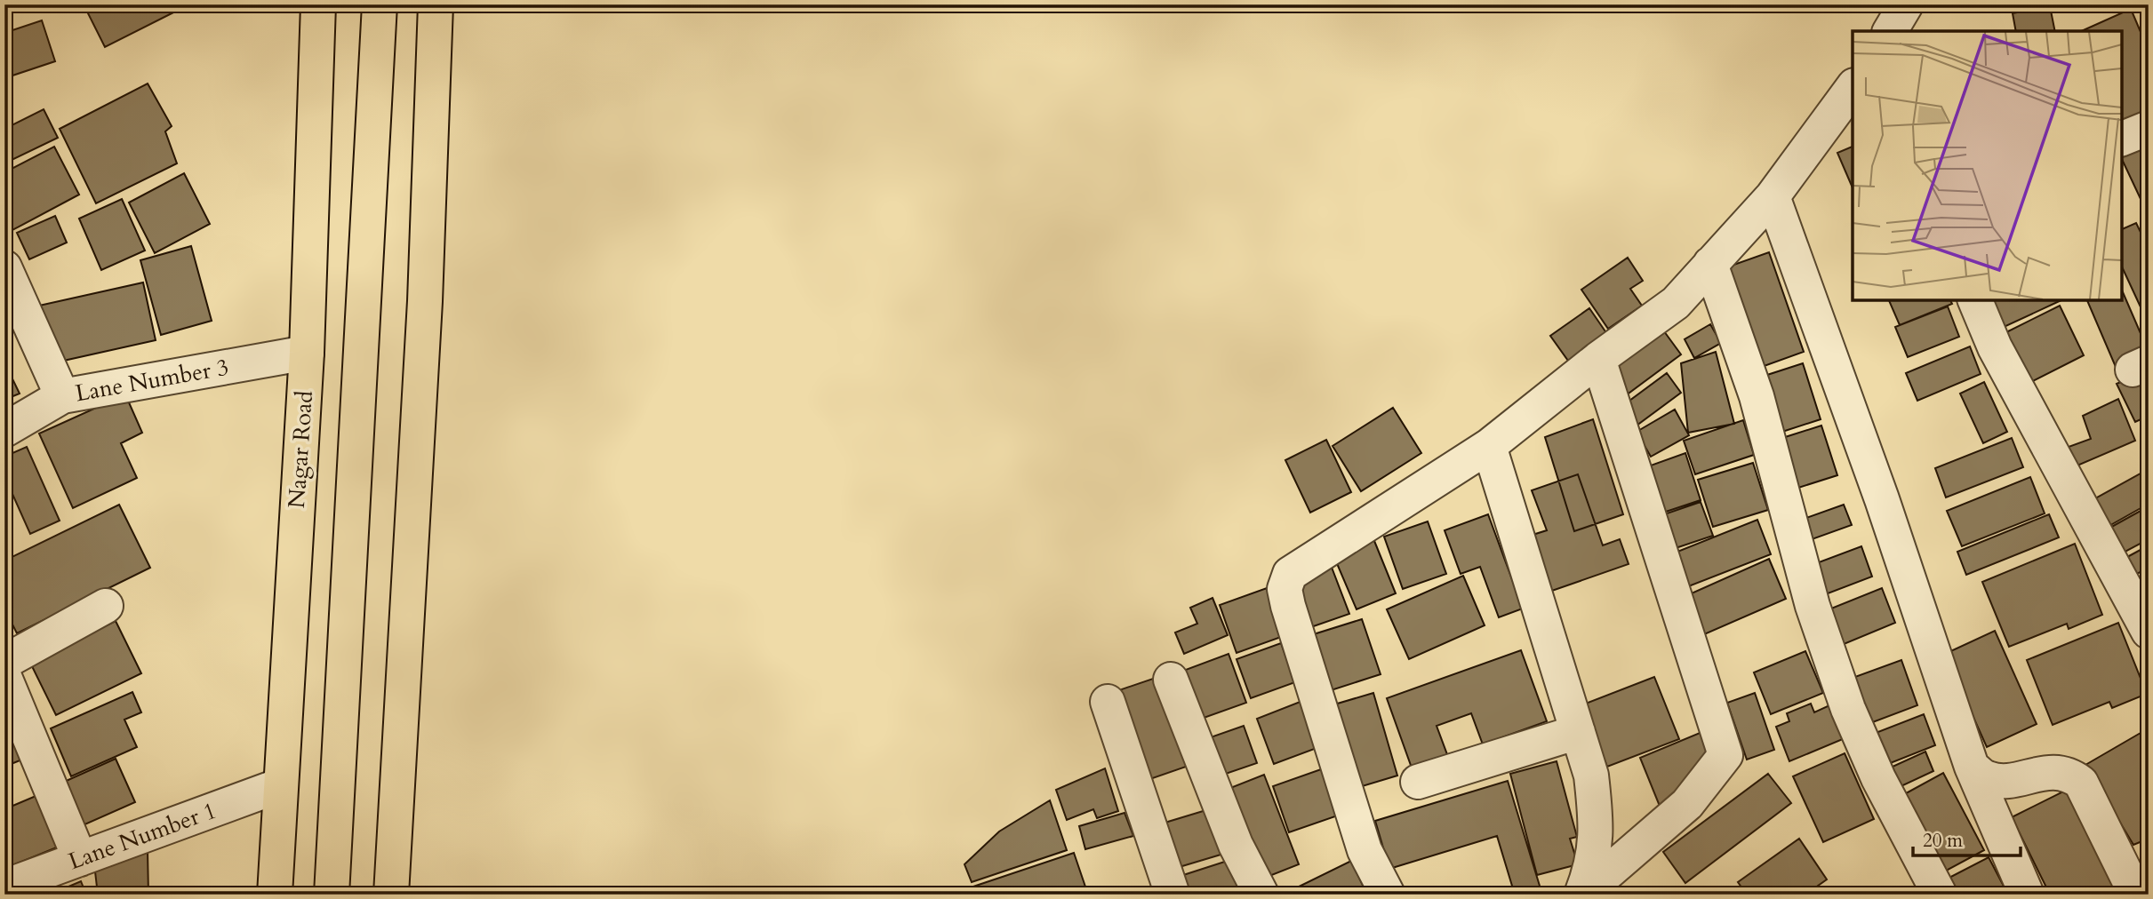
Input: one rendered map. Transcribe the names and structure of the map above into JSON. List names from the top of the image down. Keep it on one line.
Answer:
{"streets":{"highway":["Nagar Road"],"street":["Lane Number 3","Lane Number 1"]},"crossings":[["Lane Number 3","Nagar Road"],["Nagar Road","Lane Number 1"]],"scale_bar":"20 m"}
